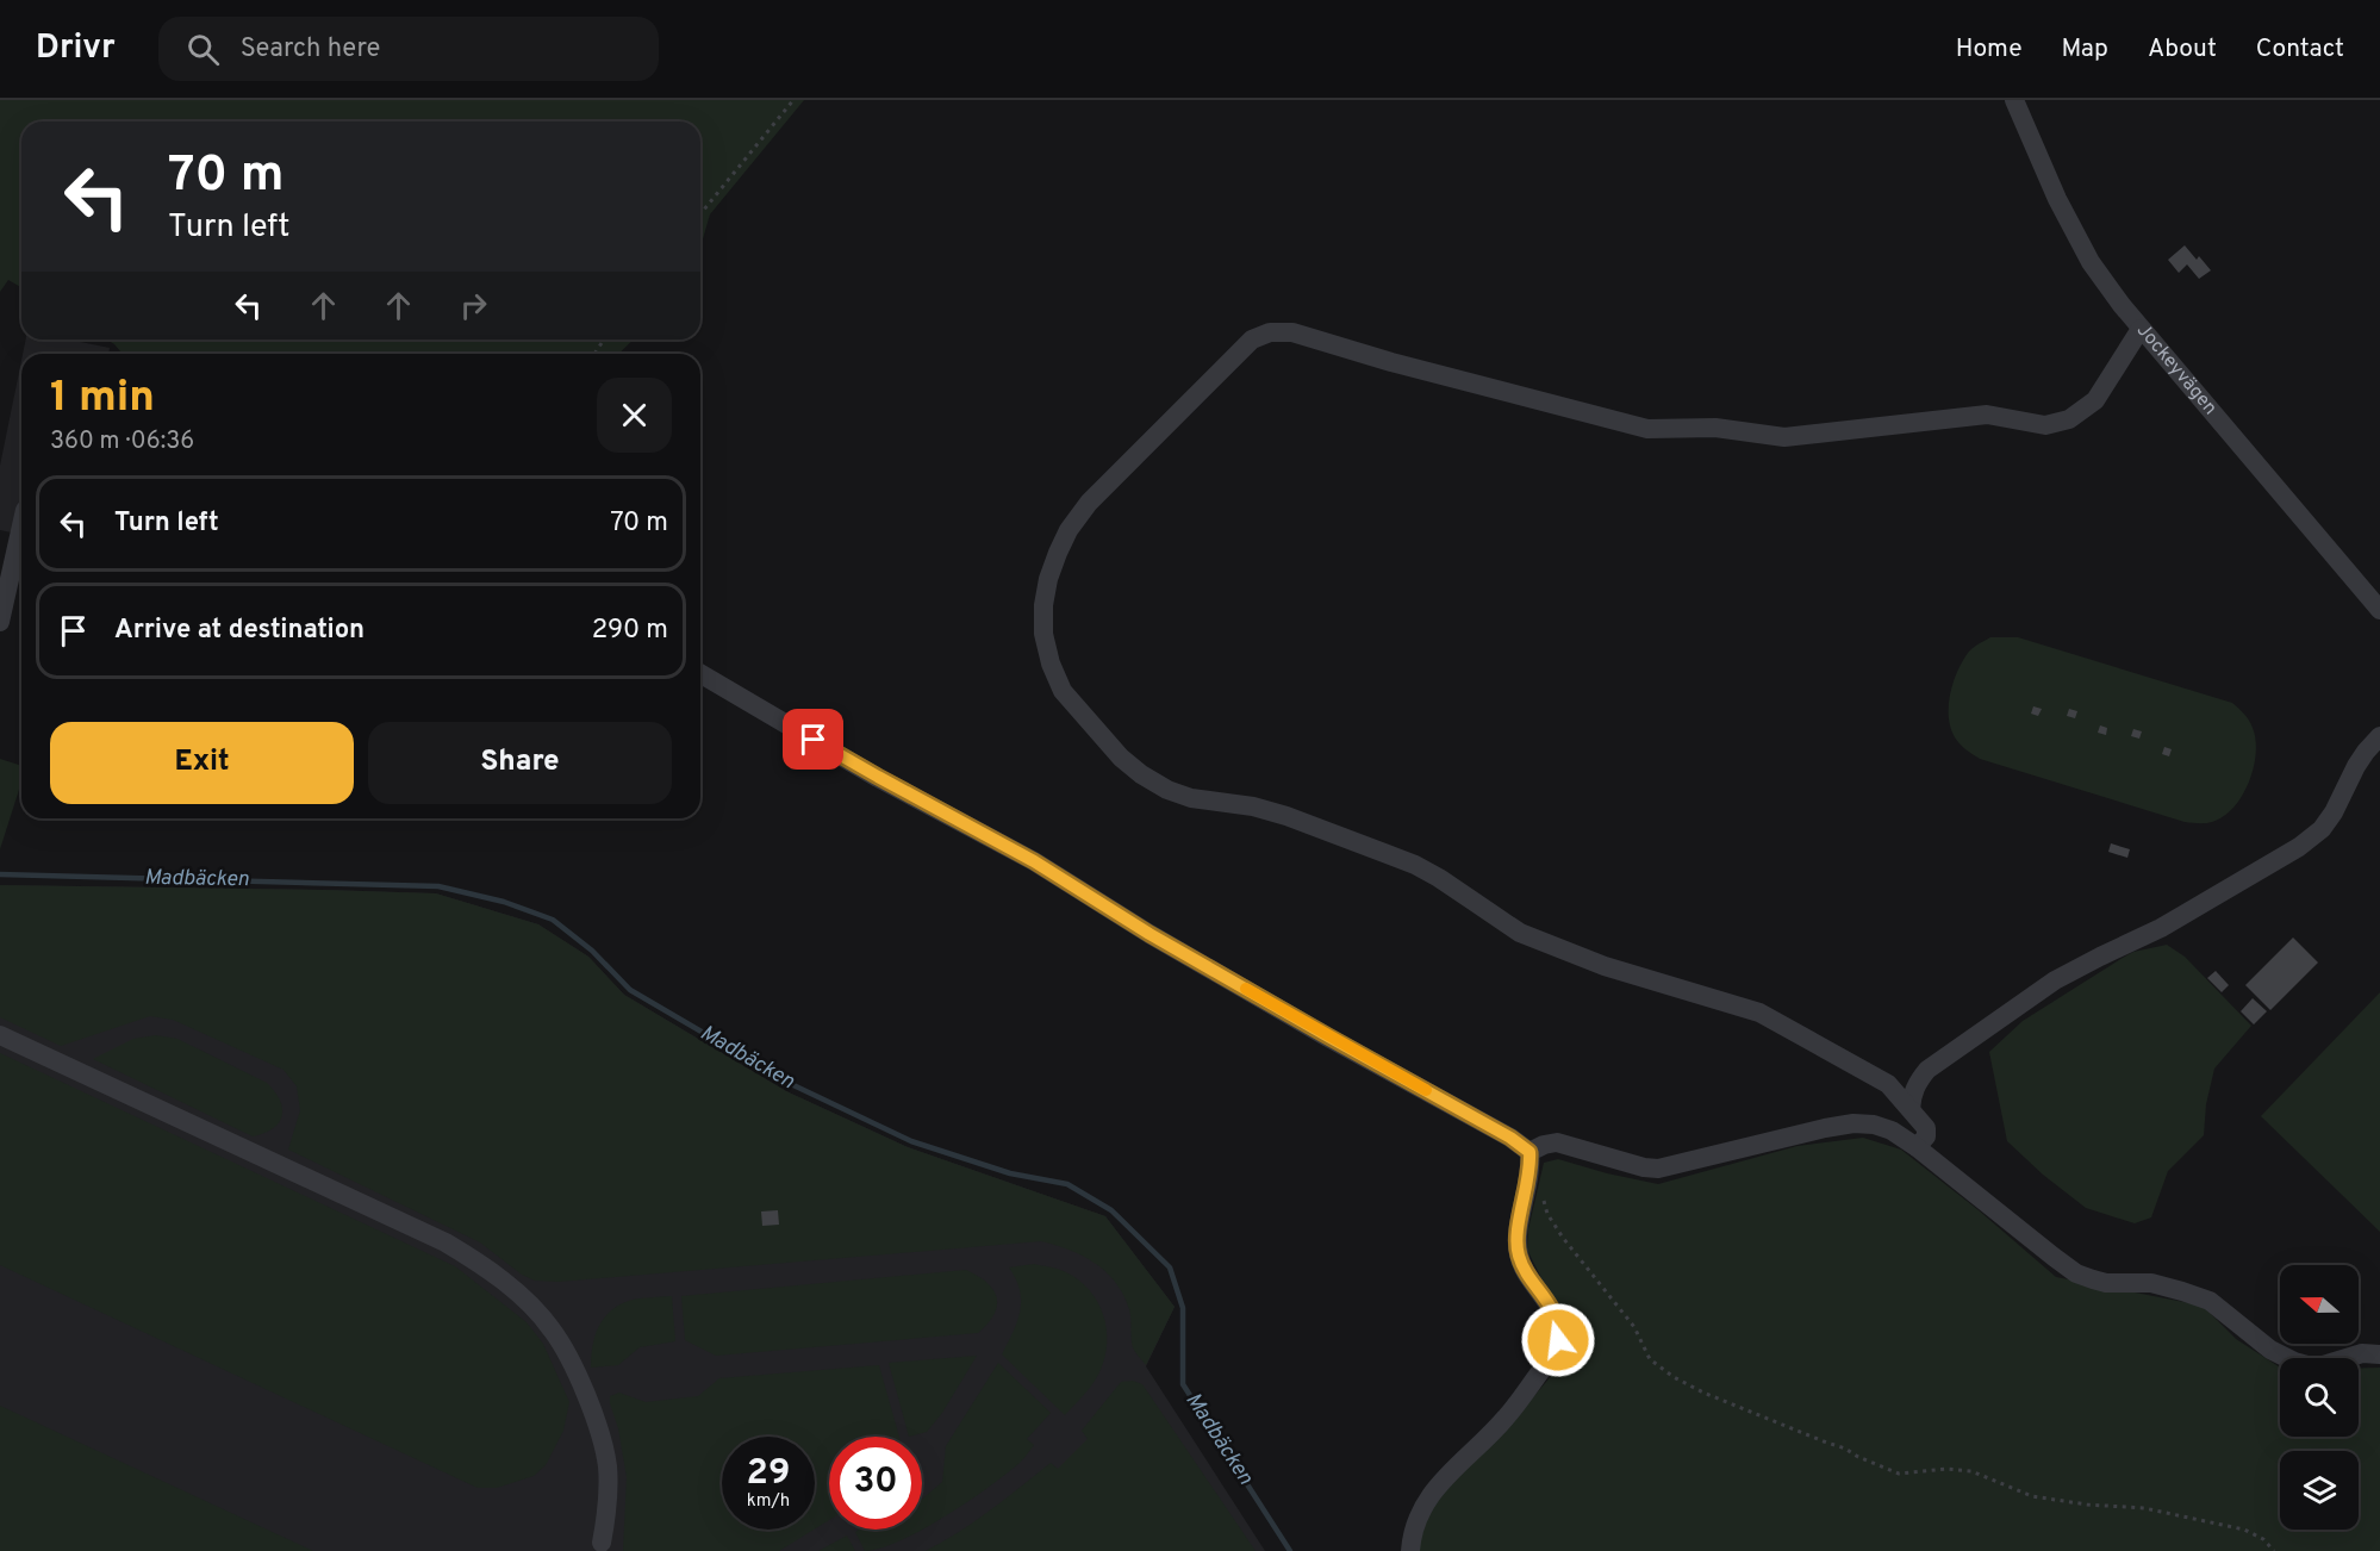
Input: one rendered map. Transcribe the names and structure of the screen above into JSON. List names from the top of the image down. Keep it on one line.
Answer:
{"streets":{"street":["Jockeyvägen"]},"water":["Madbäcken"],"north":"left","page":{"header":"Drivr","search":"Search here","nav":["Home","Map","About","Contact"],"turn":["70 m","Turn left"],"heading":["1 min","360 m · 06:36"],"list":[{"name":"Turn left","value":"70 m"},{"name":"Arrive at destination","value":"290 m"}],"buttons":["Exit","Share"],"speed":"29 km/h","limit":"30"}}
